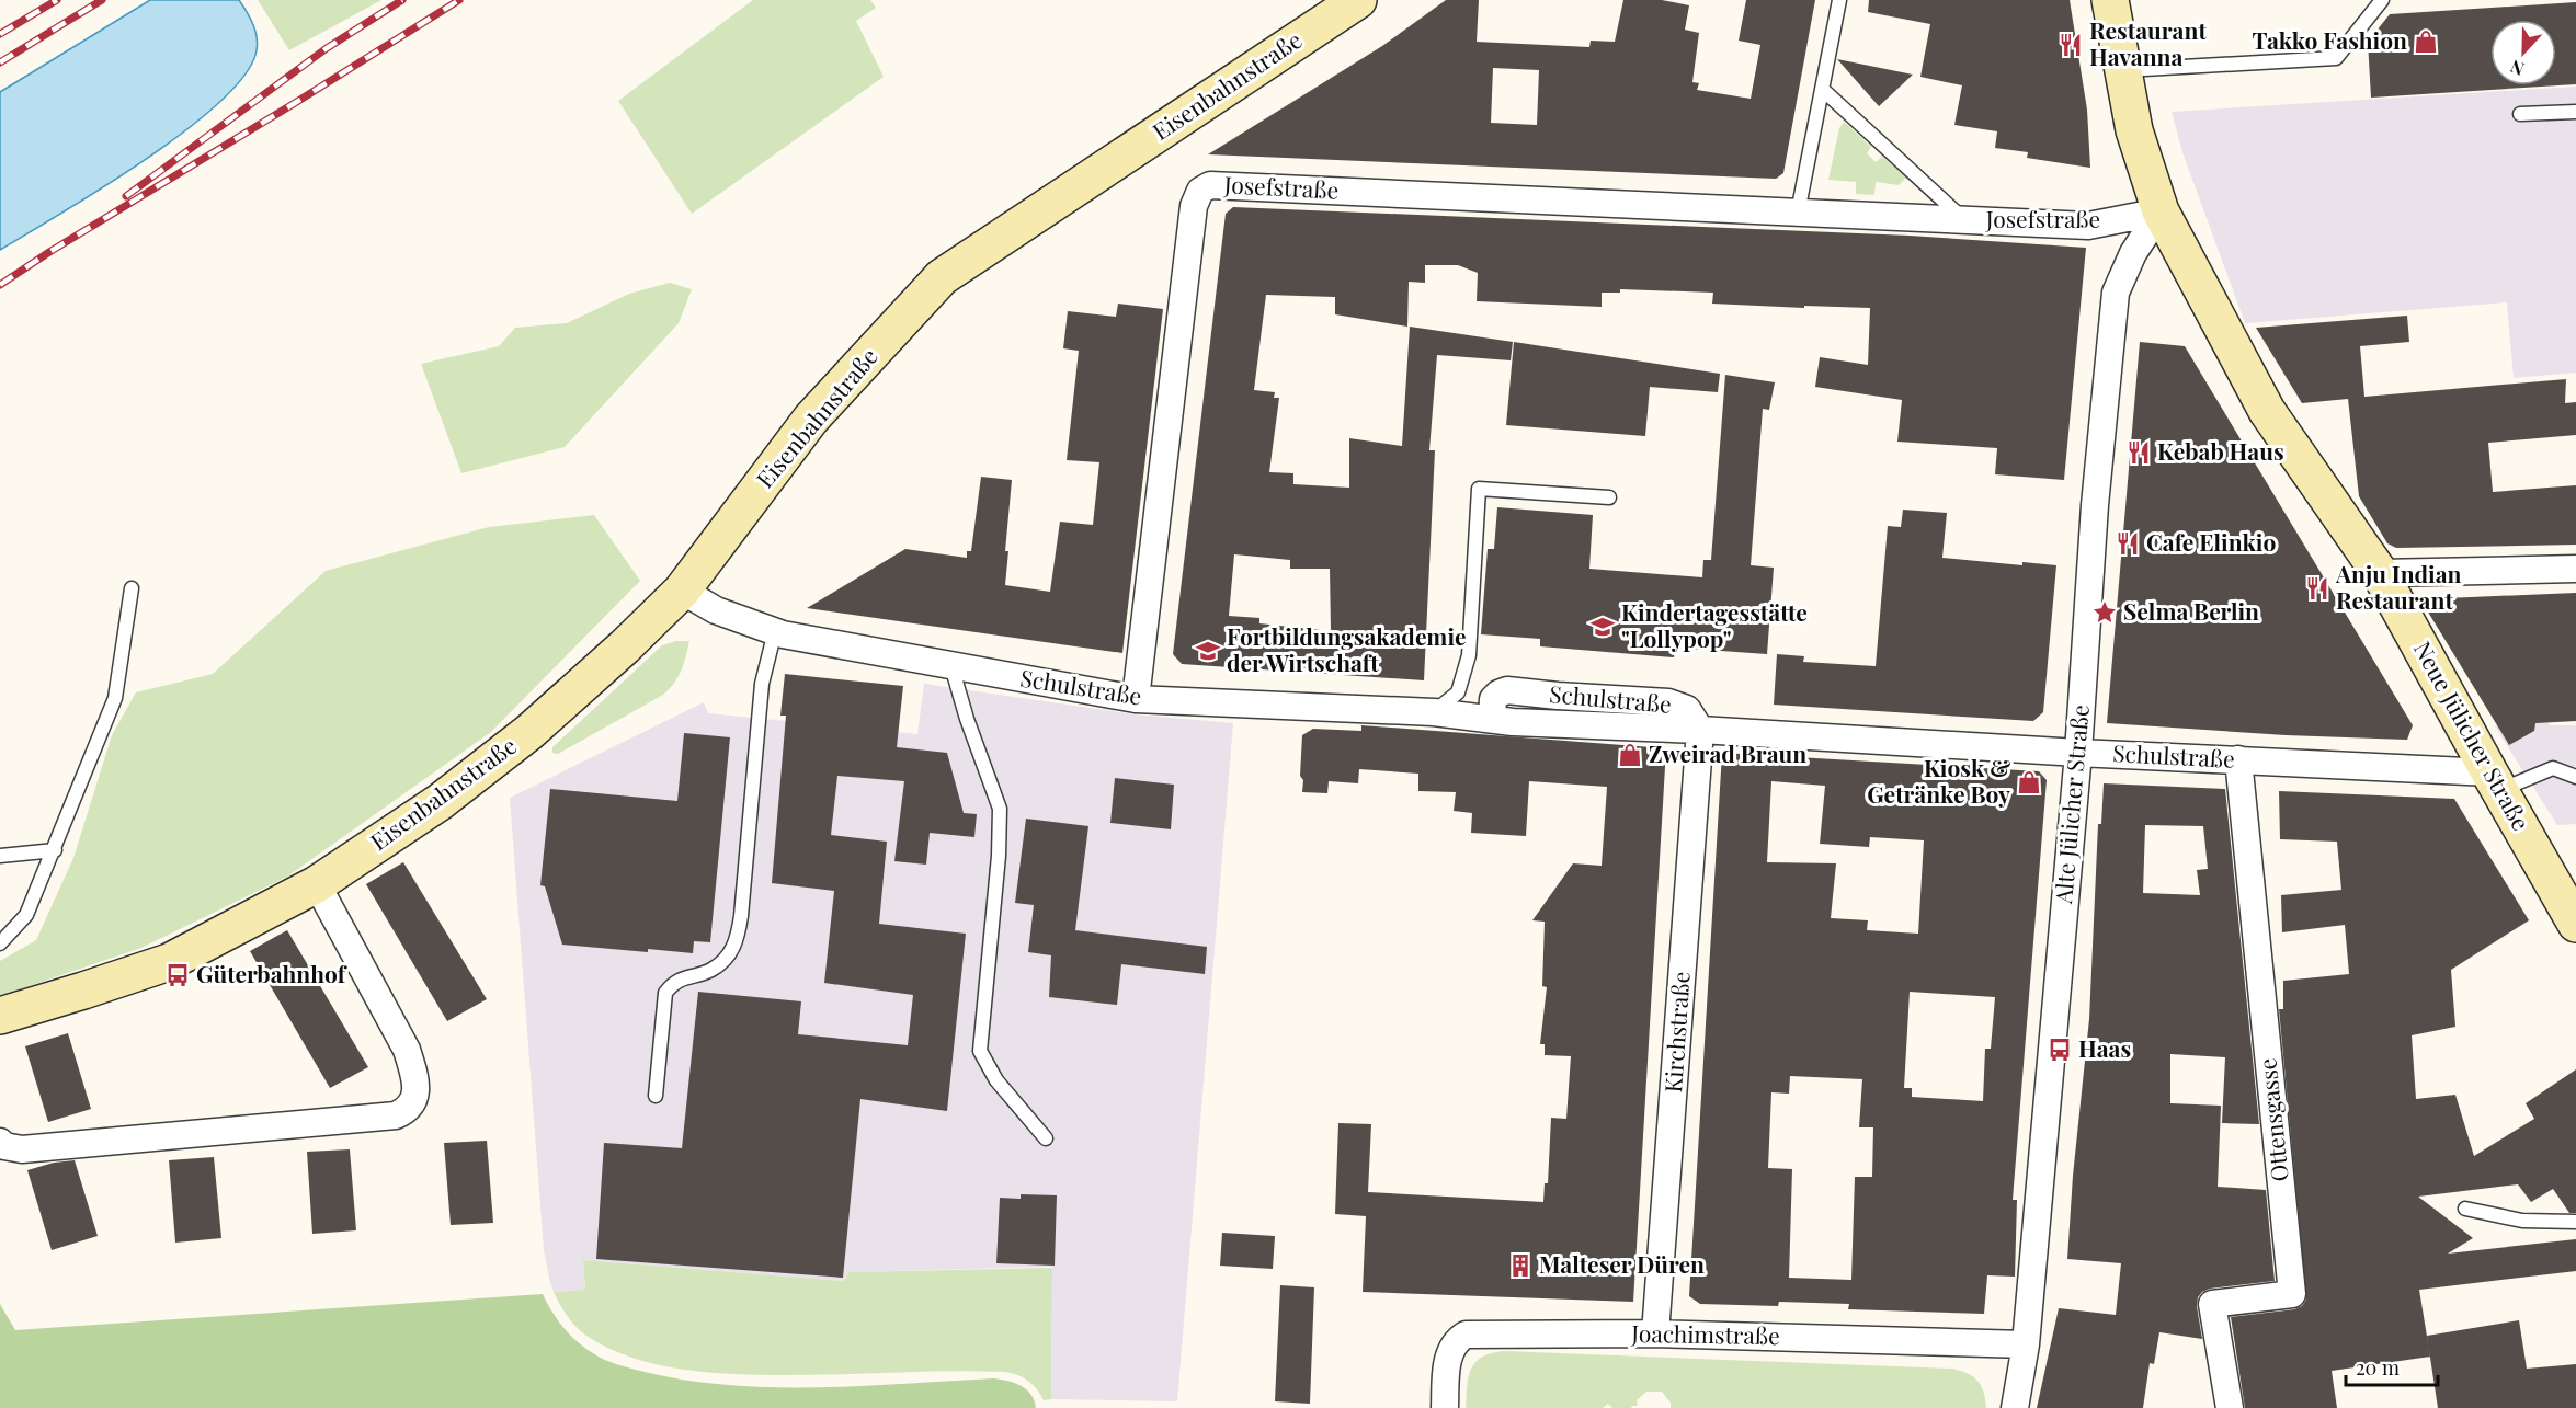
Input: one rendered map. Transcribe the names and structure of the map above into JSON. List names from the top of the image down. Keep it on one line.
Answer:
{"streets":{"street":["Eisenbahnstraße","Josefstraße","Schulstraße","Neue Jülicher Straße","Alte Jülicher Straße","Kirchstraße","Ottensgasse","Joachimstraße"]},"crossings":[["Eisenbahnstraße","Schulstraße"],["Josefstraße","Schulstraße"],["Josefstraße","Neue Jülicher Straße"],["Josefstraße","Alte Jülicher Straße"],["Schulstraße","Neue Jülicher Straße"],["Schulstraße","Alte Jülicher Straße"],["Schulstraße","Kirchstraße"],["Schulstraße","Ottensgasse"],["Neue Jülicher Straße","Alte Jülicher Straße"],["Alte Jülicher Straße","Joachimstraße"],["Kirchstraße","Joachimstraße"]],"places":{"shop":["Takko Fashion","Zweirad Braun","Kiosk & Getränke Boy"],"restaurant":["Restaurant Havanna","Kebab Haus","Cafe Elinkio","Anju Indian Restaurant"],"place":["Selma Berlin"],"school or university":["Kindertagesstätte \"Lollypop\"","Fortbildungsakademie der Wirtschaft"],"bus stop":["Güterbahnhof","Haas"],"building":["Malteser Düren"]},"scale_bar":"20 m","north":"bottom"}
